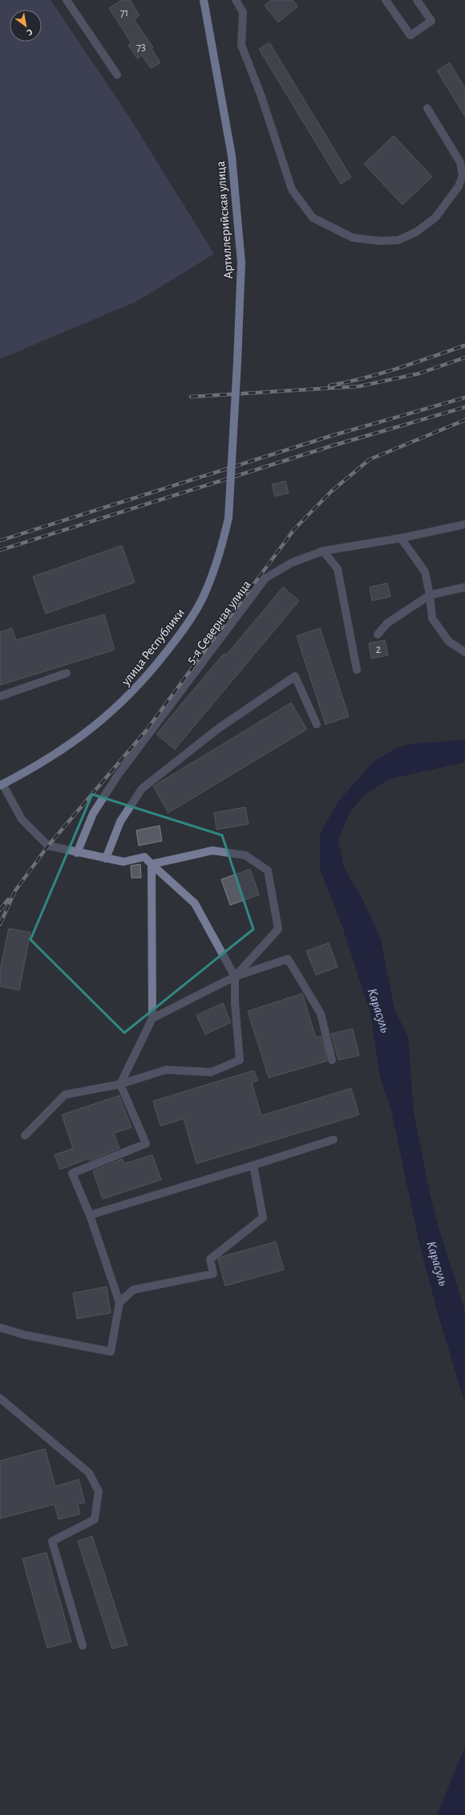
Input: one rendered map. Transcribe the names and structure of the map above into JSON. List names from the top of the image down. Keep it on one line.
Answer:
{"streets":{"main road":["Артиллерийская улица","улица Республики"],"street":["5-я Северная улица"]},"crossings":[["Артиллерийская улица","улица Республики"]],"water":["Карасуль"],"house_numbers":["71","73","2"],"north":"bottom right"}
